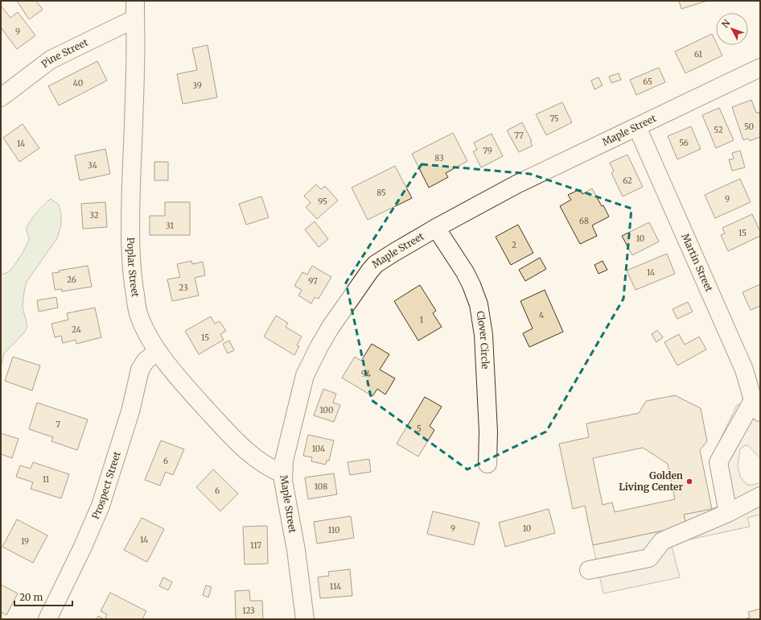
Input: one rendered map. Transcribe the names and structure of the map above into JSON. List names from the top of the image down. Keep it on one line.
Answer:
{"streets":{"street":["Pine Street","Maple Street","Martin Street","Poplar Street","Clover Circle","Prospect Street"]},"crossings":[["Pine Street","Poplar Street"],["Maple Street","Martin Street"],["Maple Street","Poplar Street"],["Maple Street","Clover Circle"],["Poplar Street","Prospect Street"]],"places":["Golden Living Center"],"house_numbers":["9","61","65","40","39","75","50","52","77","56","14","79","83","34","62","85","9","95","32","68","31","15","10","2","14","26","97","23","4","1","24","15","94","100","7","5","104","6","11","108","6","9","10","110","14","19","117","114","123"],"scale_bar":"20 m","north":"top left"}
